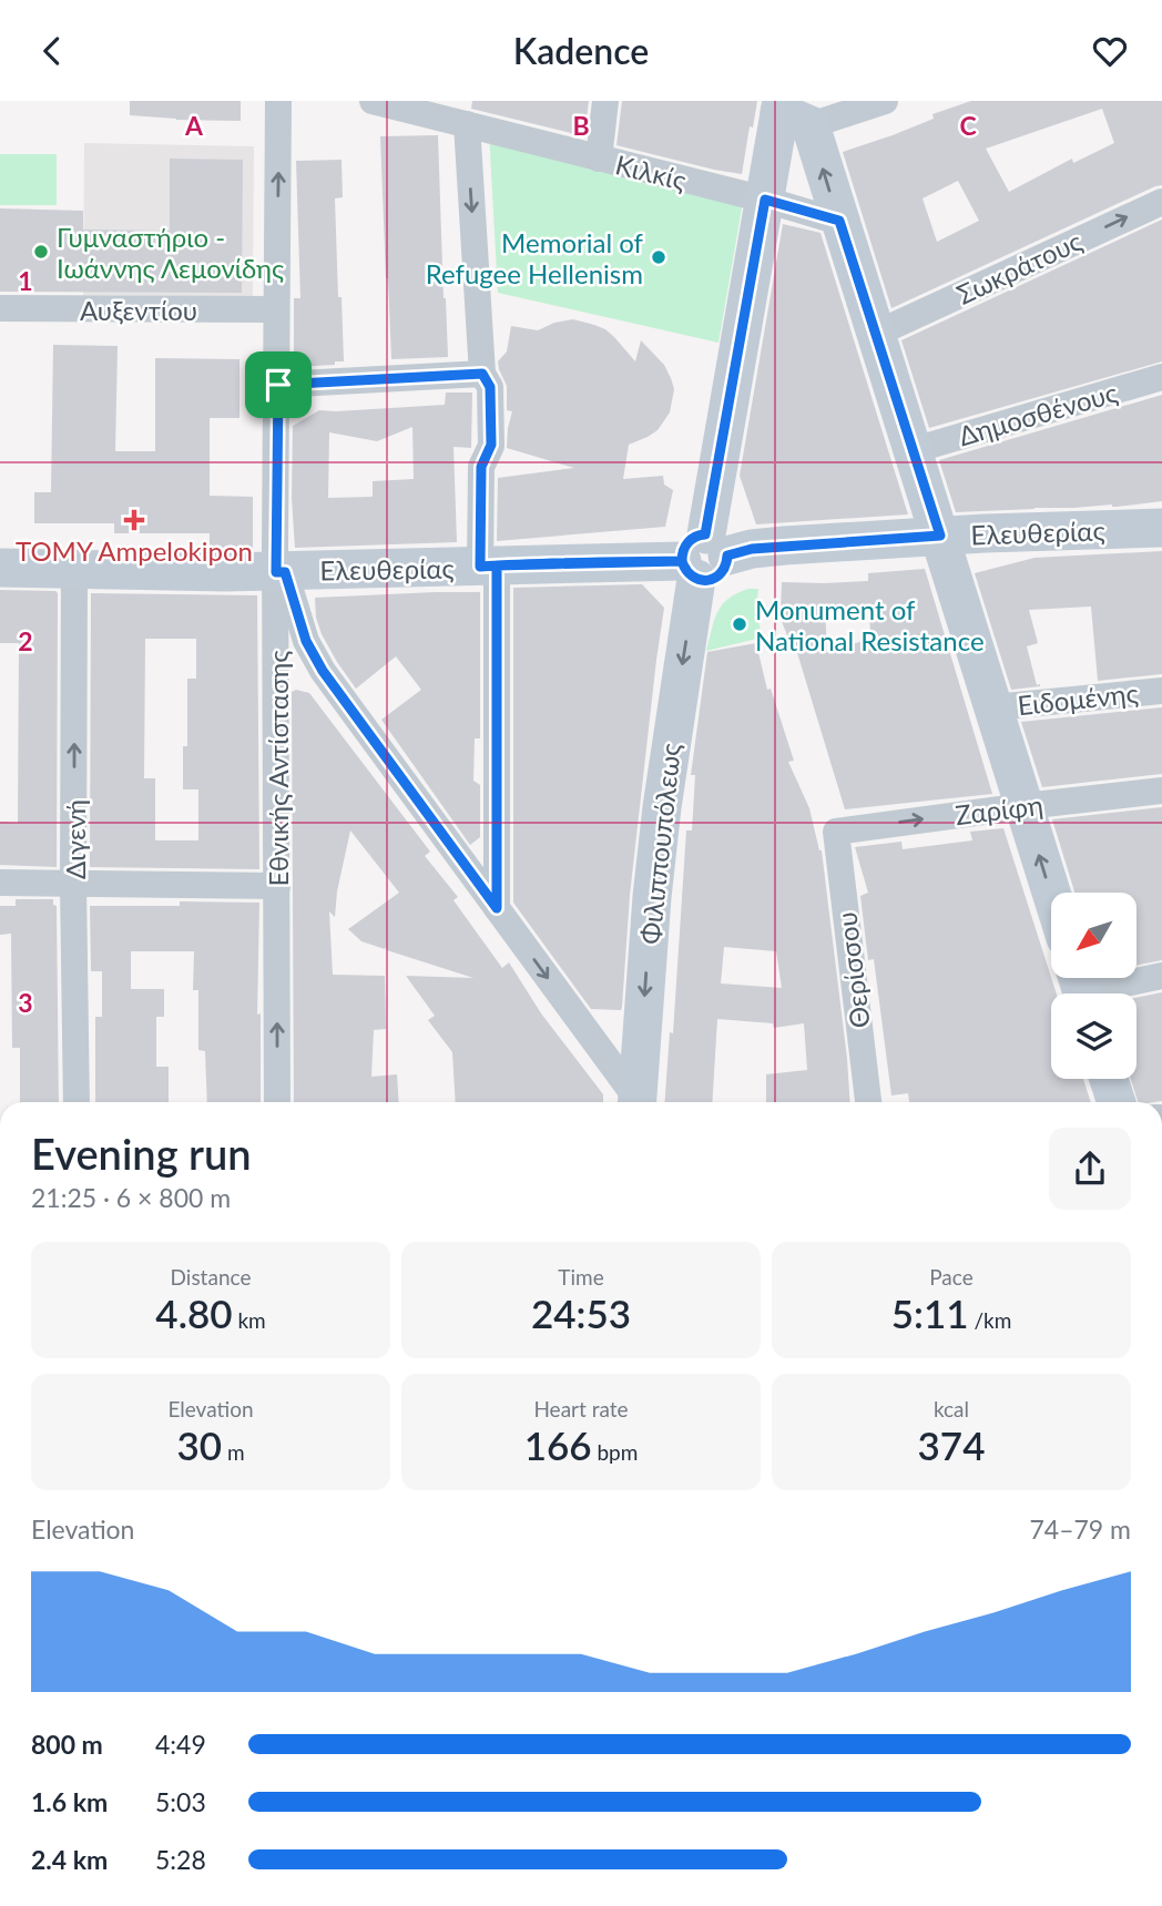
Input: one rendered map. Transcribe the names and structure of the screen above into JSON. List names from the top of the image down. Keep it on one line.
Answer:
{"streets":{"main road":["Ελευθερίας","Φιλιππουπόλεως"],"street":["Κιλκίς","Σωκράτους","Αυξεντίου","Δημοσθένους","Ειδομένης","Εθνικής Αντίστασης","Ζαρίφη","Διγενή","Θερίσσου"]},"crossings":[["Κιλκίς","Φιλιππουπόλεως"],["Αυξεντίου","Εθνικής Αντίστασης"],["Ελευθερίας","Εθνικής Αντίστασης"],["Ελευθερίας","Διγενή"],["Ελευθερίας","Φιλιππουπόλεως"],["Ζαρίφη","Θερίσσου"]],"one_way":["Ζαρίφη"],"places":{"other":["Γυμναστήριο - Ιωάννης Λεμονίδης","Memorial of Refugee Hellenism","Monument of National Resistance"],"health":["TOMY Ampelokipon"]},"north":"bottom left","page":{"header":"Kadence","heading":["Evening run","21:25 · 6 × 800 m"],"stats":[["Distance","4.80 km"],["Time","24:53"],["Pace","5:11 /km"],["Elevation","30 m"],["Heart rate","166 bpm"],["kcal","374"]],"chart":["Elevation","74–79 m"],"list":[{"name":"800 m","note":"4:49"},{"name":"1.6 km","note":"5:03"},{"name":"2.4 km","note":"5:28"}]},"grid":{"columns":["A","B","C"],"rows":["1","2","3"]}}
